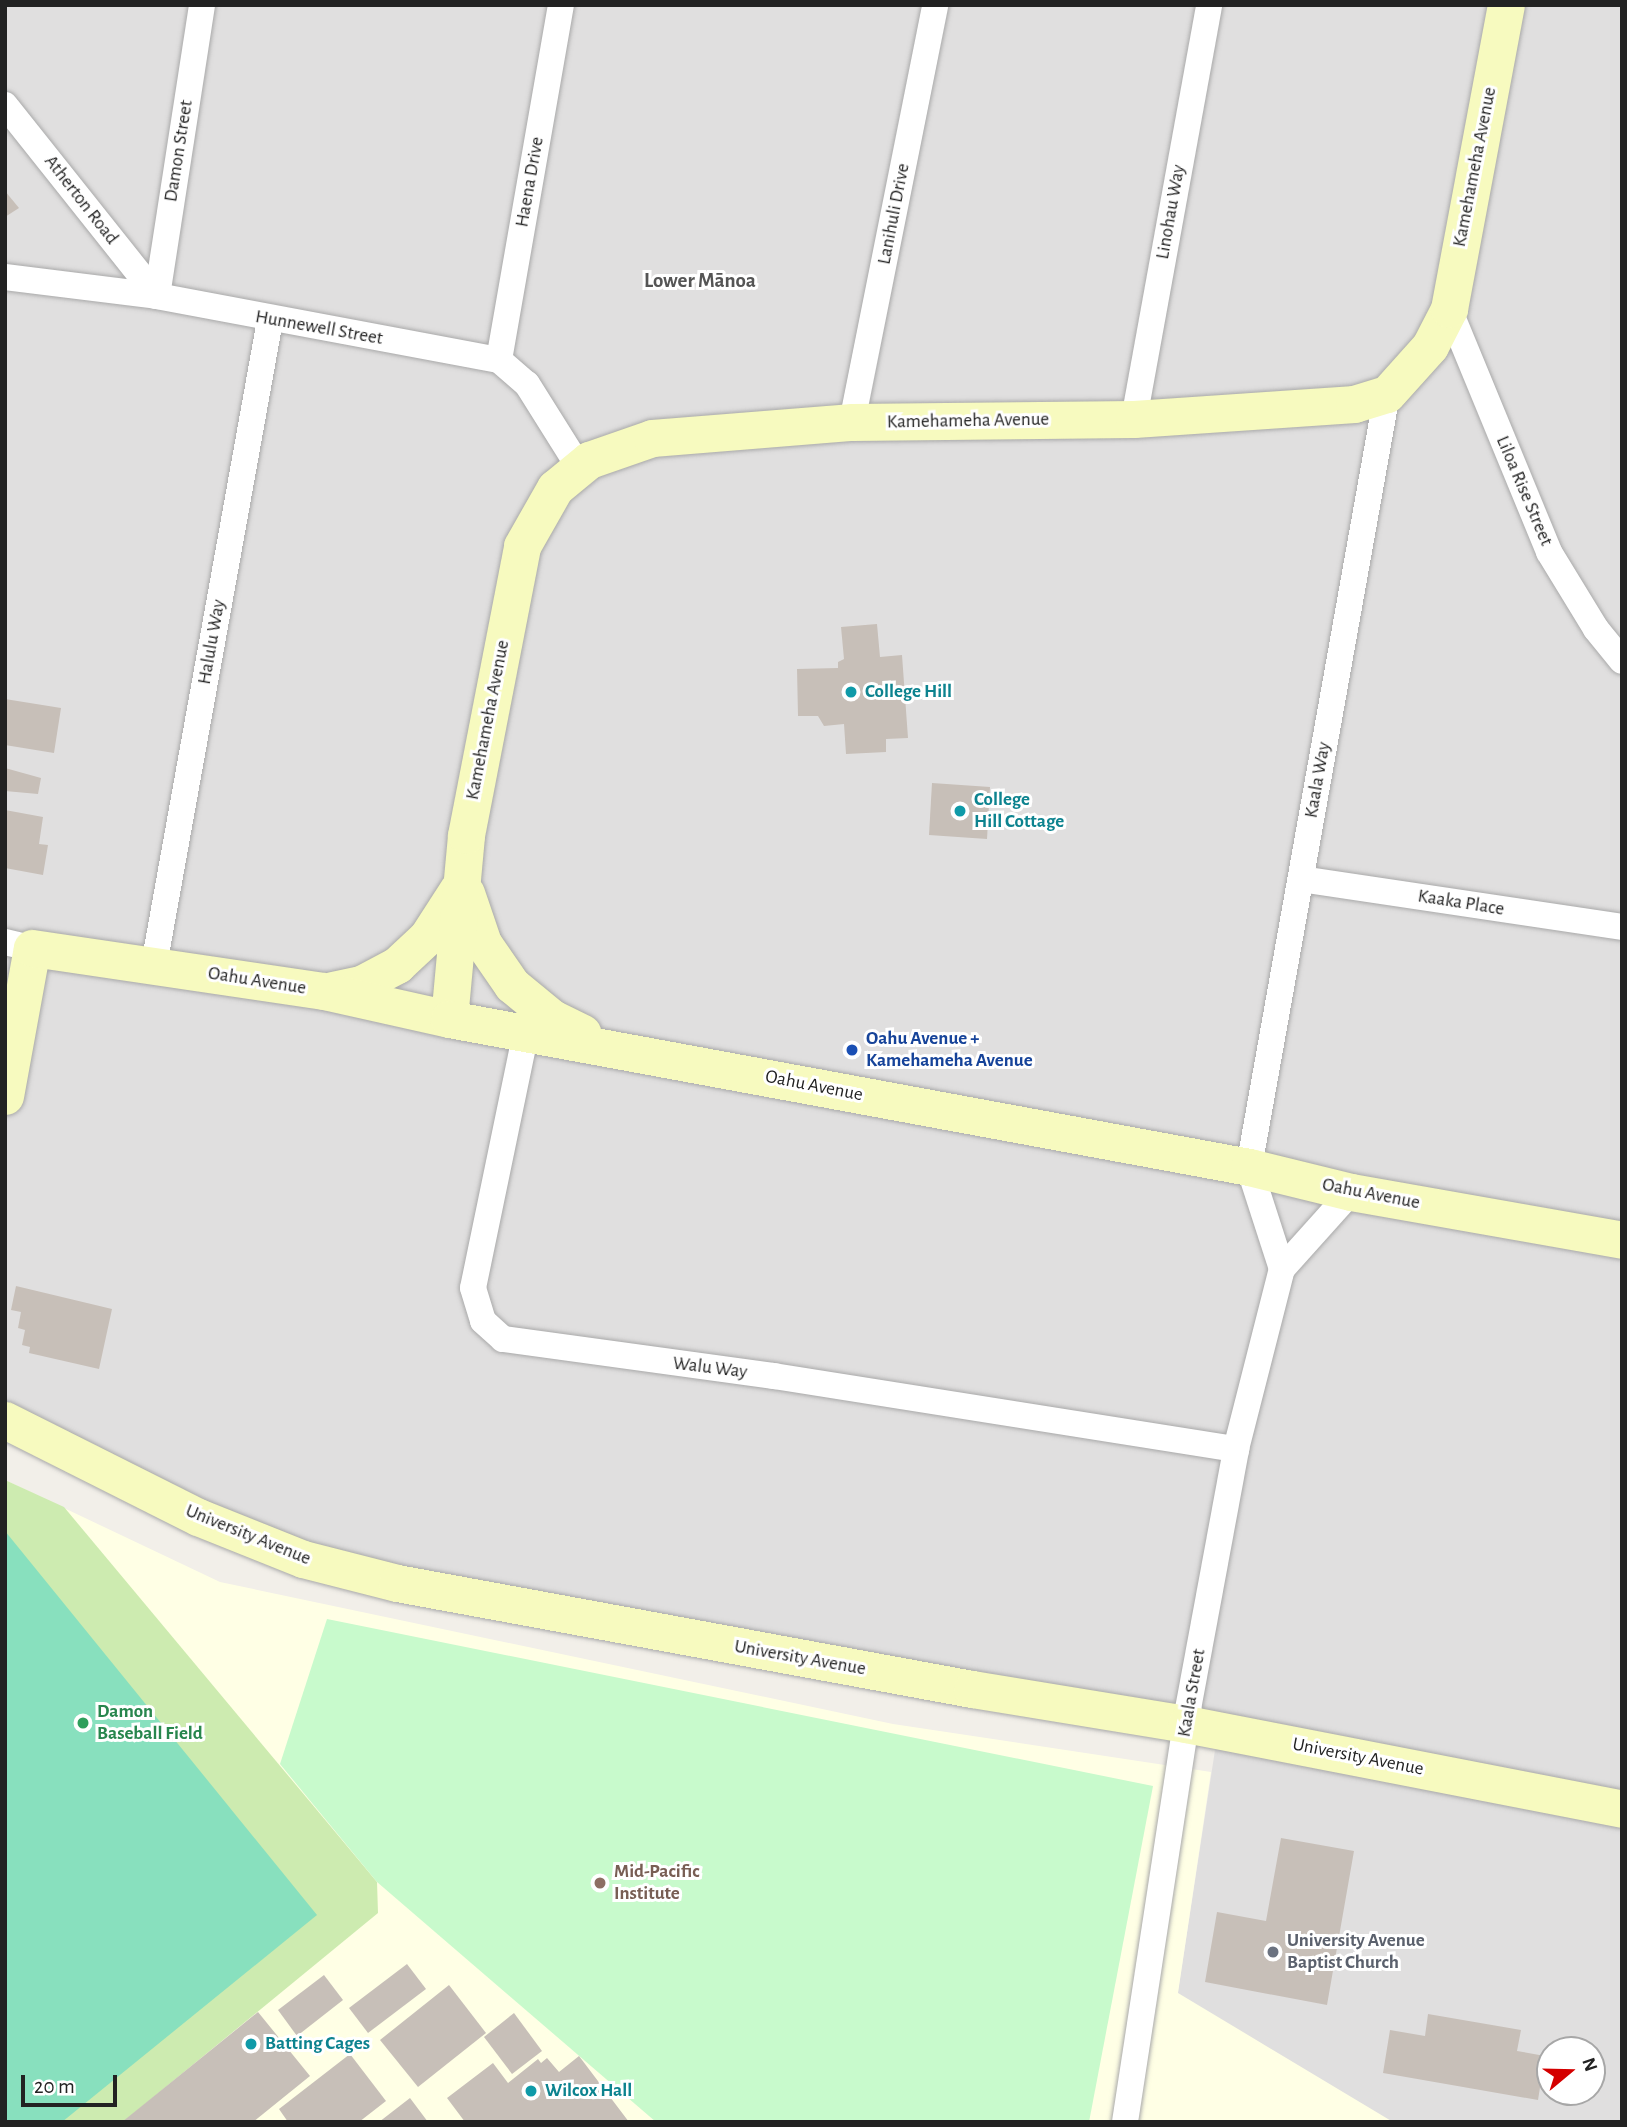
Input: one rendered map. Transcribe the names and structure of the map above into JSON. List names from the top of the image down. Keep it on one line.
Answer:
{"streets":{"street":["Damon Street","Kamehameha Avenue","Haena Drive","Atherton Road","Linohau Way","Lanihuli Drive","Hunnewell Street","Liloa Rise Street","Halulu Way","Kaala Way","Kaaka Place","Oahu Avenue","Walu Way","University Avenue","Kaala Street"]},"crossings":[["Damon Street","Atherton Road"],["Damon Street","Hunnewell Street"],["Kamehameha Avenue","Linohau Way"],["Kamehameha Avenue","Lanihuli Drive"],["Kamehameha Avenue","Liloa Rise Street"],["Kamehameha Avenue","Kaala Way"],["Kamehameha Avenue","Oahu Avenue"],["Haena Drive","Hunnewell Street"],["Atherton Road","Hunnewell Street"],["Hunnewell Street","Halulu Way"],["Halulu Way","Oahu Avenue"],["Kaala Way","Kaaka Place"],["Kaala Way","Oahu Avenue"],["Oahu Avenue","Walu Way"],["Oahu Avenue","Kaala Street"],["Walu Way","Kaala Street"],["University Avenue","Kaala Street"]],"districts":["Lower Mānoa"],"places":["College Hill","College Hill Cottage","Oahu Avenue + Kamehameha Avenue","Damon Baseball Field","Mid-Pacific Institute","University Avenue Baptist Church","Batting Cages","Wilcox Hall"],"scale_bar":"20 m","north":"right"}
